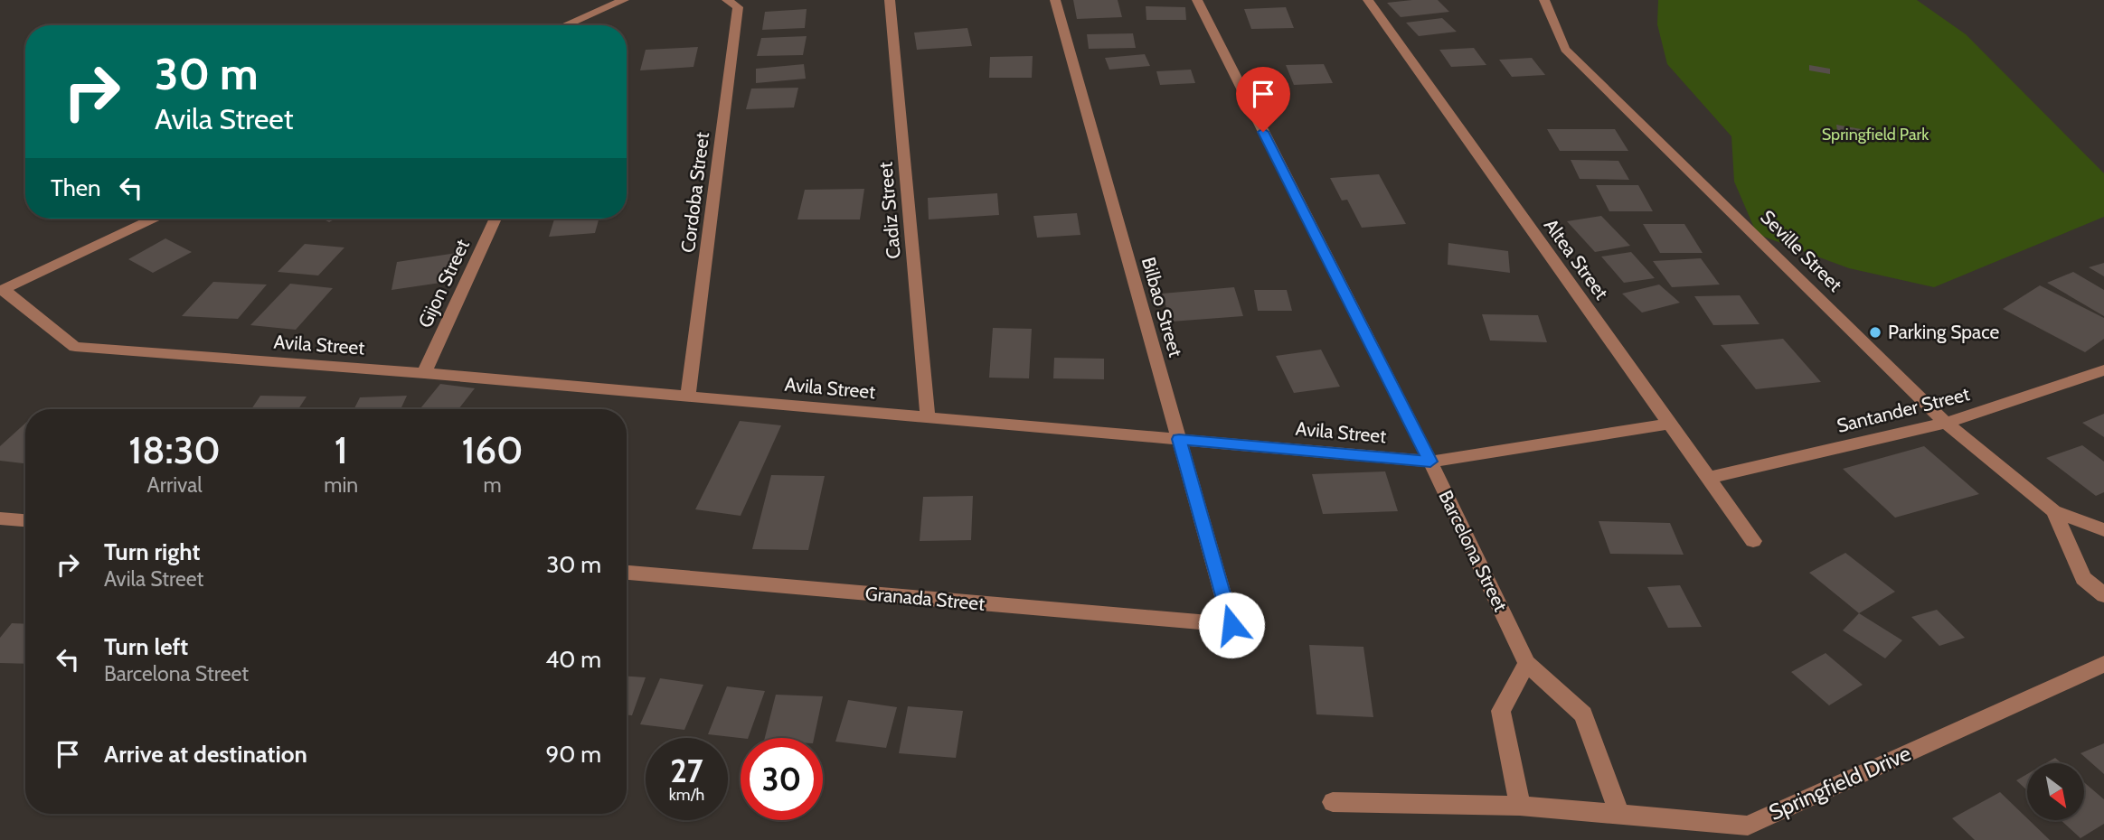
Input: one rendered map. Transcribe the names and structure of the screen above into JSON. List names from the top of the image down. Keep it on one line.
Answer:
{"streets":{"street":["Cordoba Street","Cadiz Street","Seville Street","Altea Street","Gijon Street","Bilbao Street","Avila Street","Santander Street","Barcelona Street","Granada Street","Springfield Drive"]},"crossings":[["Cordoba Street","Avila Street"],["Cadiz Street","Avila Street"],["Seville Street","Santander Street"],["Altea Street","Avila Street"],["Altea Street","Santander Street"],["Gijon Street","Avila Street"],["Bilbao Street","Avila Street"],["Bilbao Street","Granada Street"],["Avila Street","Barcelona Street"],["Barcelona Street","Springfield Drive"]],"parks":["Springfield Park"],"places":["Parking Space"],"north":"bottom right","page":{"turn":["30 m","Avila Street"],"then":"Then","eta":["18:30","Arrival","1","min","160","m"],"list":[{"name":"Turn right","note":"Avila Street","value":"30 m"},{"name":"Turn left","note":"Barcelona Street","value":"40 m"},{"name":"Arrive at destination","value":"90 m"}],"speed":"27 km/h","limit":"30"}}
